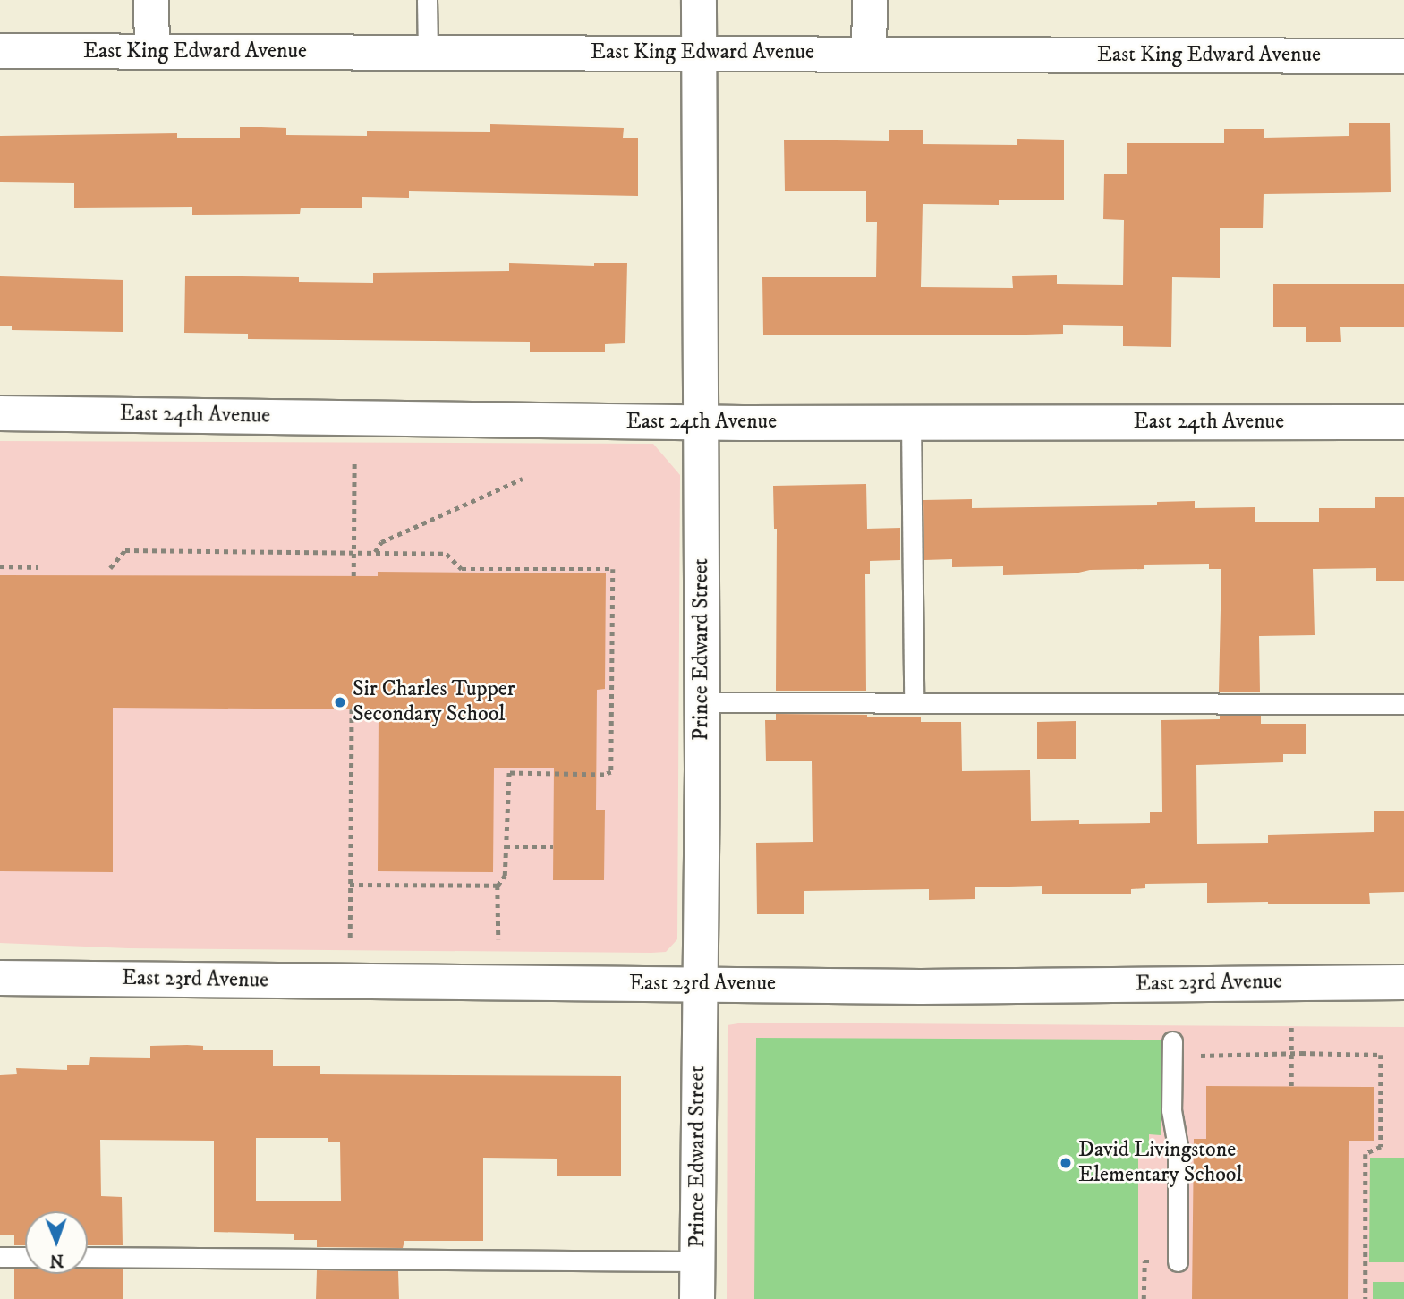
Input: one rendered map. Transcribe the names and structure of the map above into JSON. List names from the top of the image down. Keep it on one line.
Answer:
{"streets":{"street":["East King Edward Avenue","East 24th Avenue","Prince Edward Street","East 23rd Avenue"]},"crossings":[["East King Edward Avenue","Prince Edward Street"],["East 24th Avenue","Prince Edward Street"],["Prince Edward Street","East 23rd Avenue"]],"places":["Sir Charles Tupper Secondary School","David Livingstone Elementary School"],"north":"bottom"}
